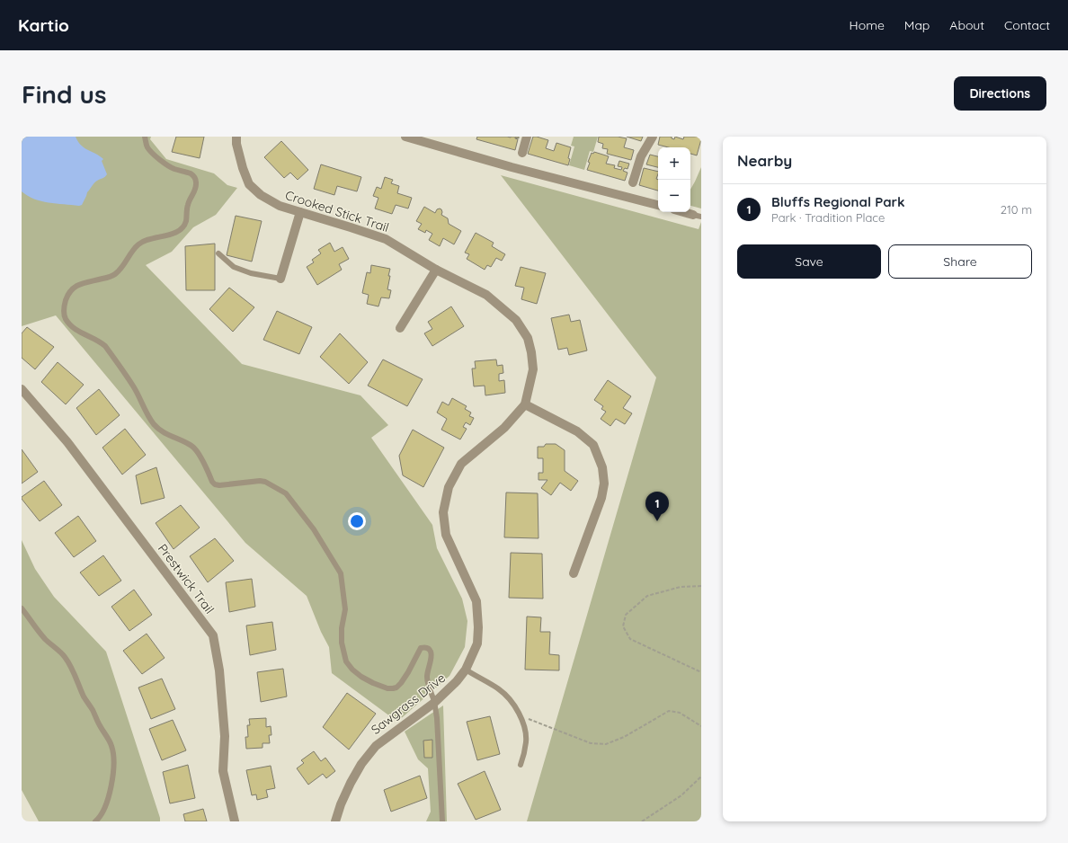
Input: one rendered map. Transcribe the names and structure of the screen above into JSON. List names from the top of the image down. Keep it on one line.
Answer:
{"streets":{"street":["Crooked Stick Trail","Prestwick Trail","Sawgrass Drive"]},"crossings":[["Crooked Stick Trail","Sawgrass Drive"]],"page":{"header":"Kartio","nav":["Home","Map","About","Contact"],"buttons":["Directions",["Save","Share"]],"title":"Find us","heading":"Nearby","map_buttons":["+","−"],"list":[{"mark":"1","name":"Bluffs Regional Park","note":"Park · Tradition Place","value":"210 m"}],"pins":"1"}}
